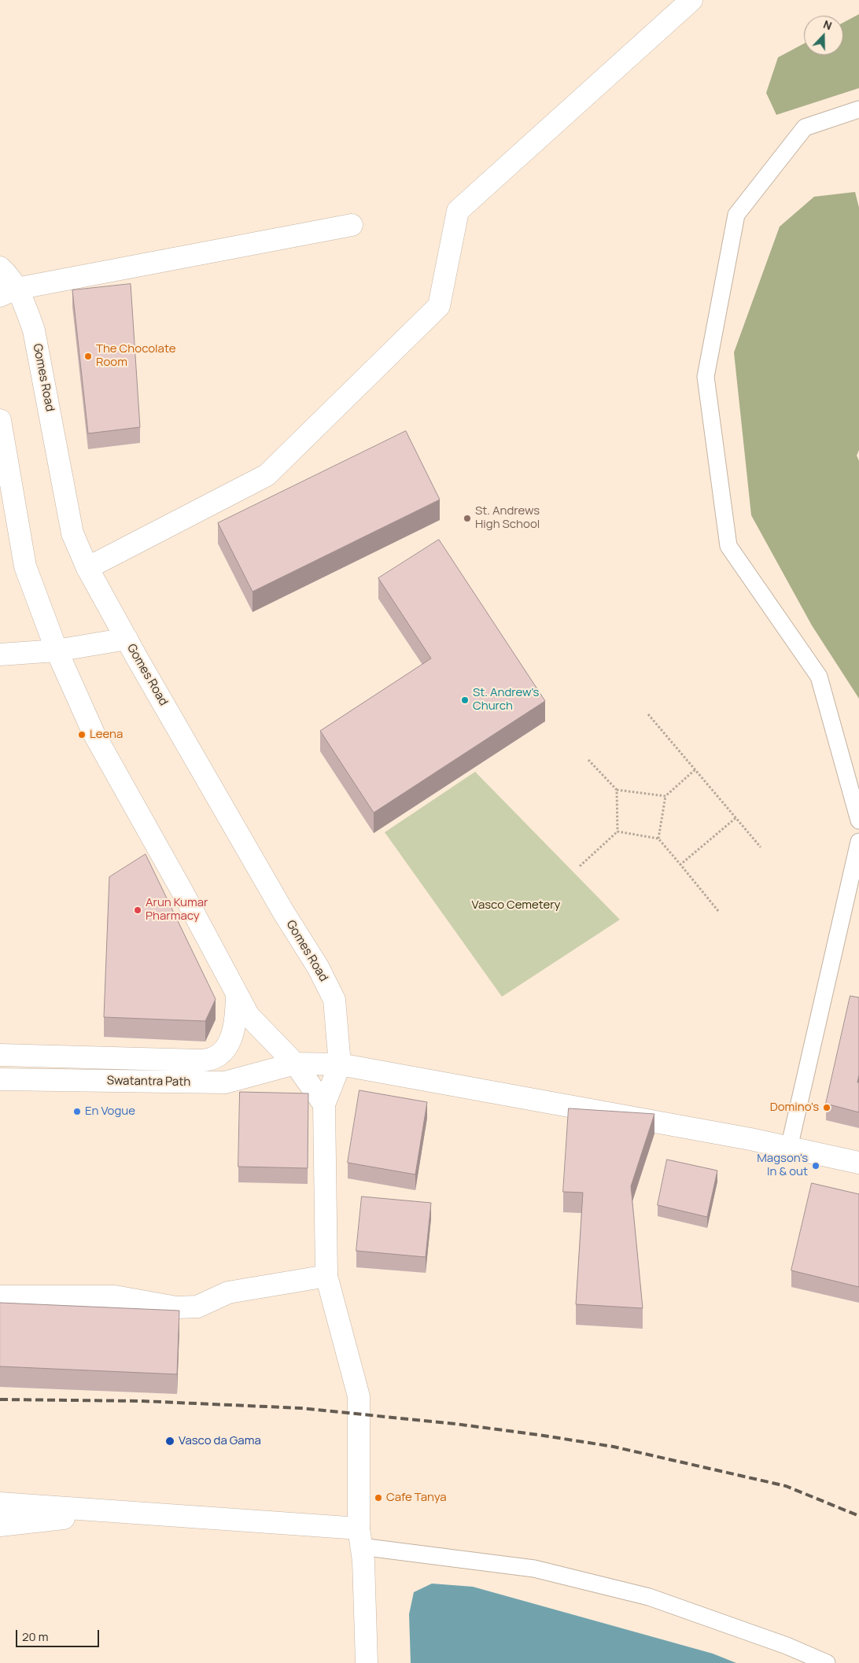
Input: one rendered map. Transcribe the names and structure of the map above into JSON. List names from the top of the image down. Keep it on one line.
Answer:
{"streets":{"main road":["Gomes Road","Swatantra Path"]},"crossings":[["Gomes Road","Swatantra Path"]],"parks":["Vasco Cemetery"],"places":["The Chocolate Room","St. Andrews High School","St. Andrew's Church","Leena","Arun Kumar Pharmacy","Domino's","En Vogue","Magson's In & out","Vasco da Gama","Cafe Tanya"],"scale_bar":"20 m","north":"top"}
